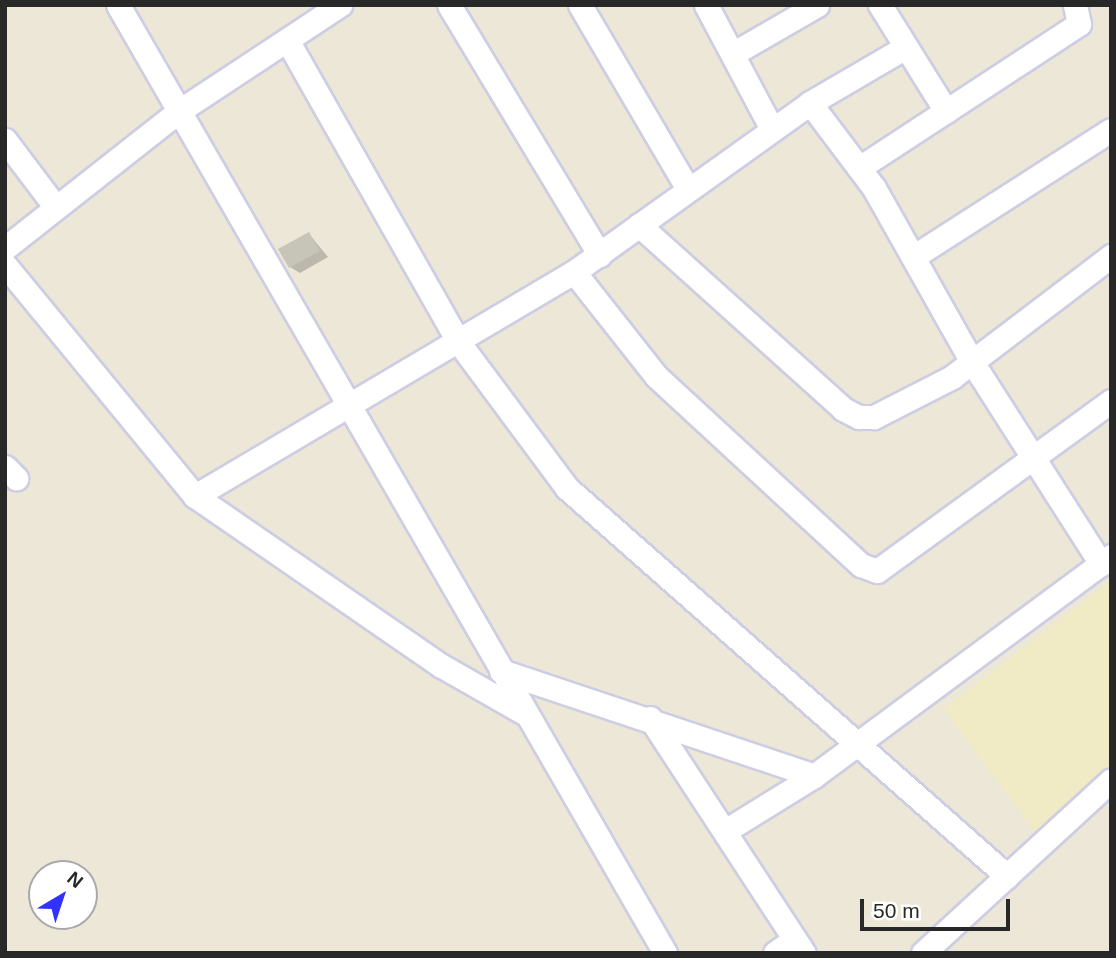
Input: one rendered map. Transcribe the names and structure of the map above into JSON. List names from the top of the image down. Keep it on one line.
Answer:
{"scale_bar":"50 m","north":"top right"}
